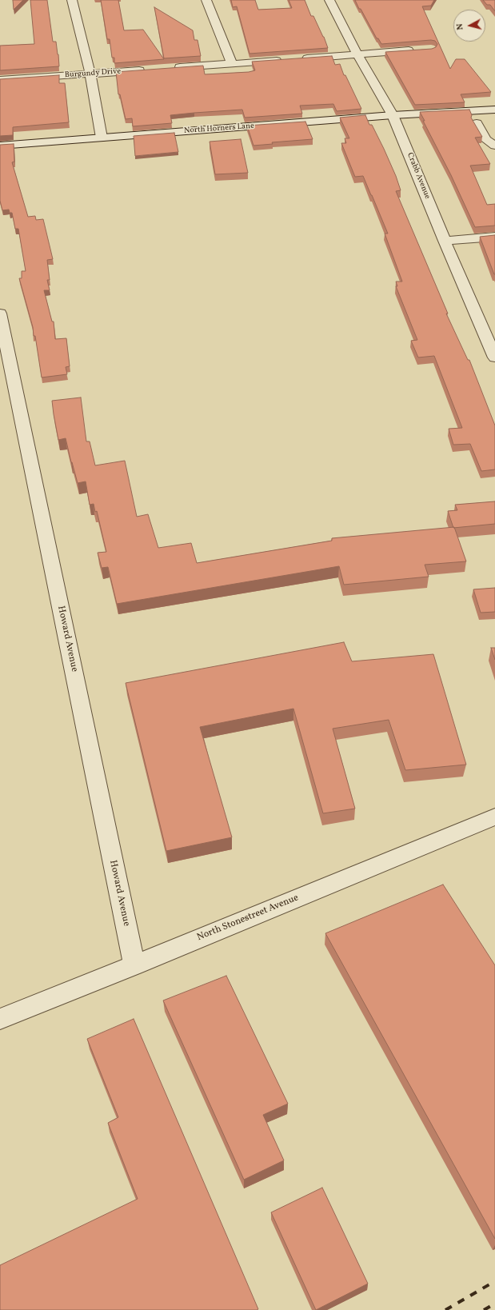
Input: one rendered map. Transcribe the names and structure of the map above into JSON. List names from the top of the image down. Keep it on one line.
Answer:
{"streets":{"street":["Burgundy Drive","North Horners Lane","Crabb Avenue","Howard Avenue","North Stonestreet Avenue"]},"crossings":[["North Horners Lane","Crabb Avenue"],["Howard Avenue","North Stonestreet Avenue"]],"north":"left"}
